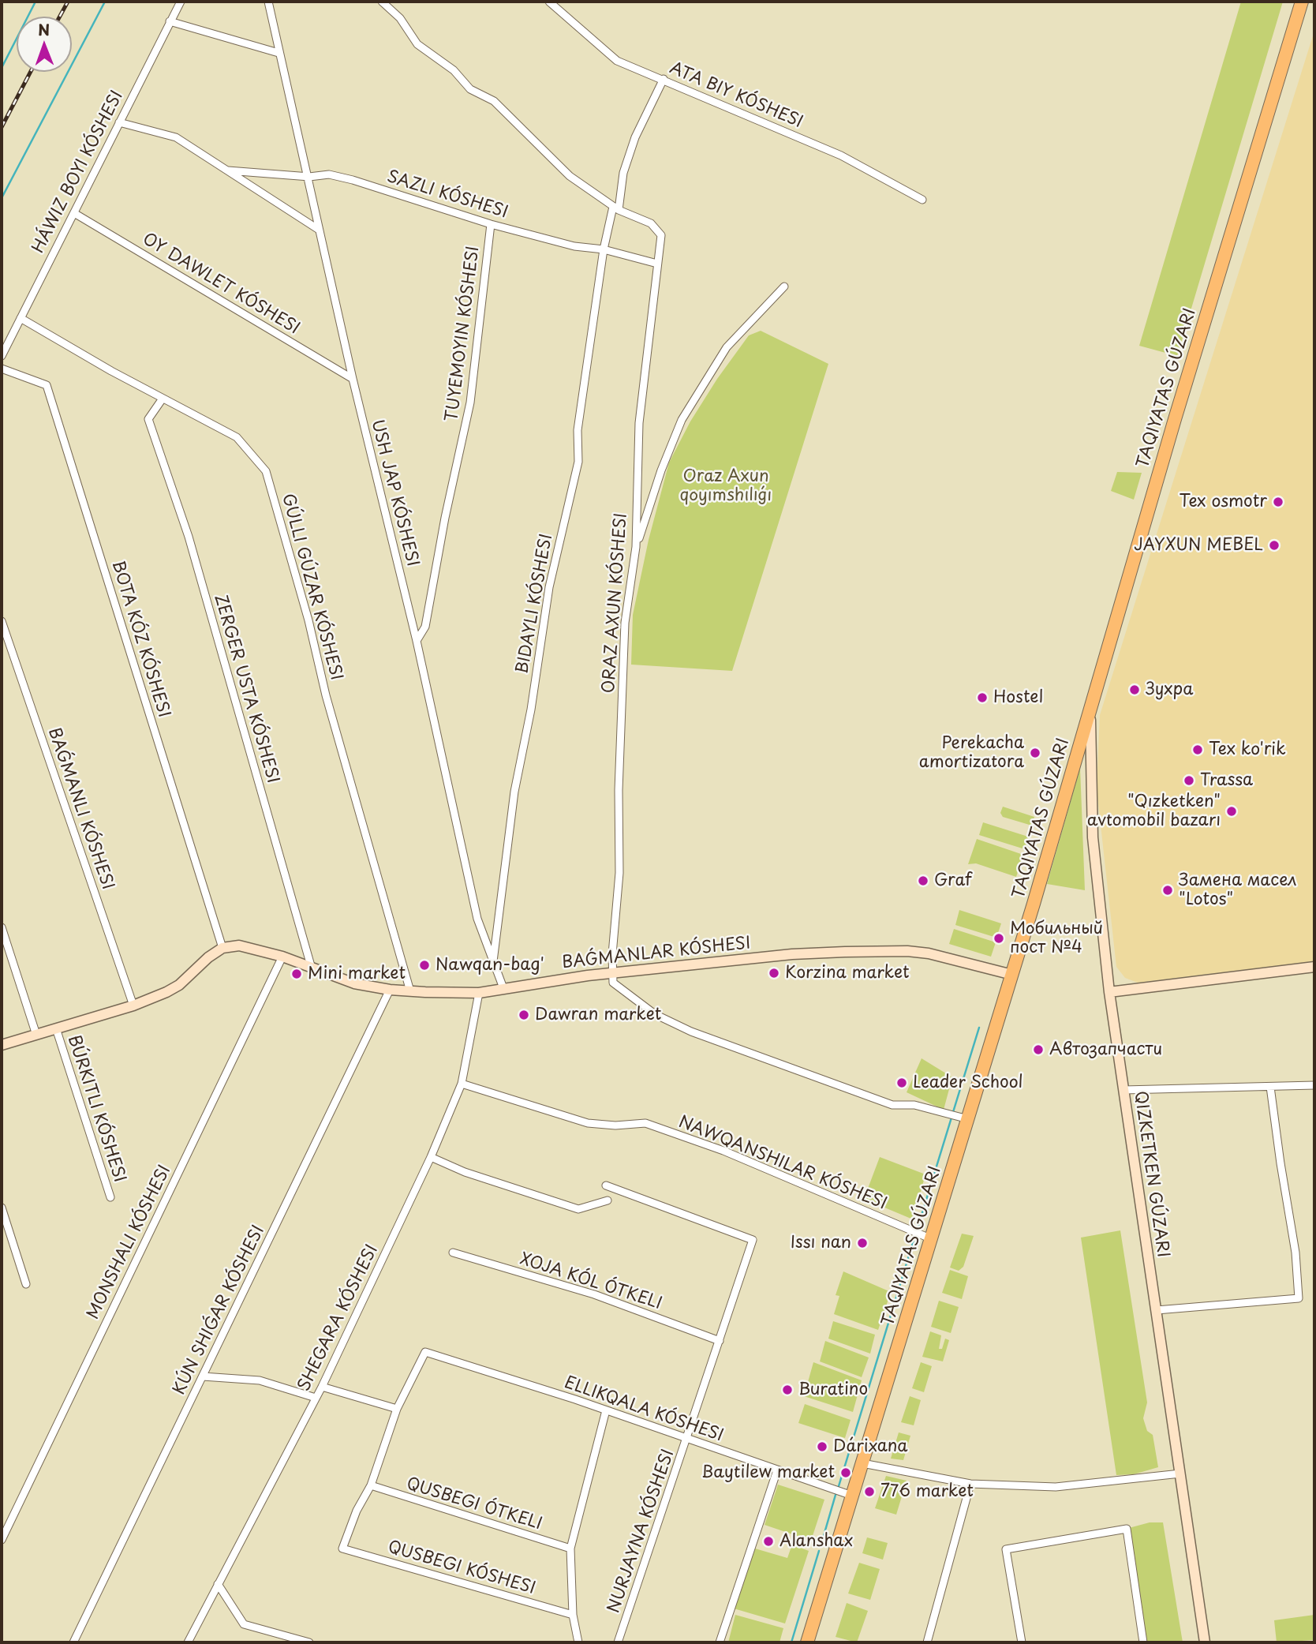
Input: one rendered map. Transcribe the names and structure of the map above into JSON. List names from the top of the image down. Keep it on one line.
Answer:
{"streets":{"street":["ATA BIY KÓSHESI","OY DAWLET KÓSHESI","USH JAP KÓSHESI","GÚLLI GÚZAR KÓSHESI","ORAZ AXUN KÓSHESI","BOTA KÓZ KÓSHESI","ZERGER USTA KÓSHESI","BAǴMANLAR KÓSHESI","BÚRKITLI KÓSHESI","XOJA KÓL ÓTKELI","SHEGARA KÓSHESI","ELLIKQALA KÓSHESI","QUSBEGI ÓTKELI","NURJAYNA KÓSHESI","QUSBEGI KÓSHESI"]},"crossings":[["OY DAWLET KÓSHESI","USH JAP KÓSHESI"],["USH JAP KÓSHESI","BAǴMANLAR KÓSHESI"],["GÚLLI GÚZAR KÓSHESI","ZERGER USTA KÓSHESI"],["GÚLLI GÚZAR KÓSHESI","BAǴMANLAR KÓSHESI"],["ORAZ AXUN KÓSHESI","BAǴMANLAR KÓSHESI"],["BOTA KÓZ KÓSHESI","BAǴMANLAR KÓSHESI"],["ZERGER USTA KÓSHESI","BAǴMANLAR KÓSHESI"],["BAǴMANLAR KÓSHESI","SHEGARA KÓSHESI"],["XOJA KÓL ÓTKELI","NURJAYNA KÓSHESI"],["ELLIKQALA KÓSHESI","NURJAYNA KÓSHESI"],["QUSBEGI ÓTKELI","QUSBEGI KÓSHESI"]],"parks":["Oraz Axun qoyımshılıǵı"],"places":["Tex osmotr","JAYXUN MEBEL","Зухра","Hostel","Tex ko'rik","Perekacha amortizatora","Trassa","\"Qızketken\" avtomobil bazarı","Graf","Замена масел \"Lotos\"","Мобильный пост №4","Nawqan-bag'","Korzina market","Mini market","Dawran market","Автозапчасти","Leader School","Issı nan","Buratino","Dárixana","Baytilew market","776 market","Alanshax"],"north":"top"}
